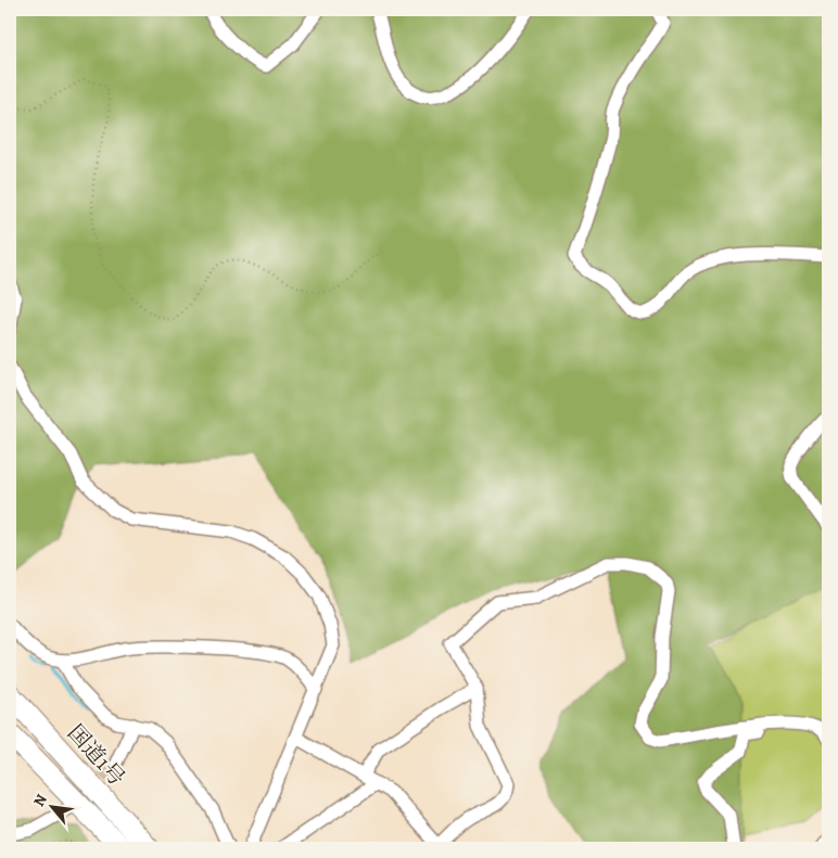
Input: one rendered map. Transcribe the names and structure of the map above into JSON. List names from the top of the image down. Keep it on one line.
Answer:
{"streets":{"highway":["国道1号"]},"north":"top left"}
